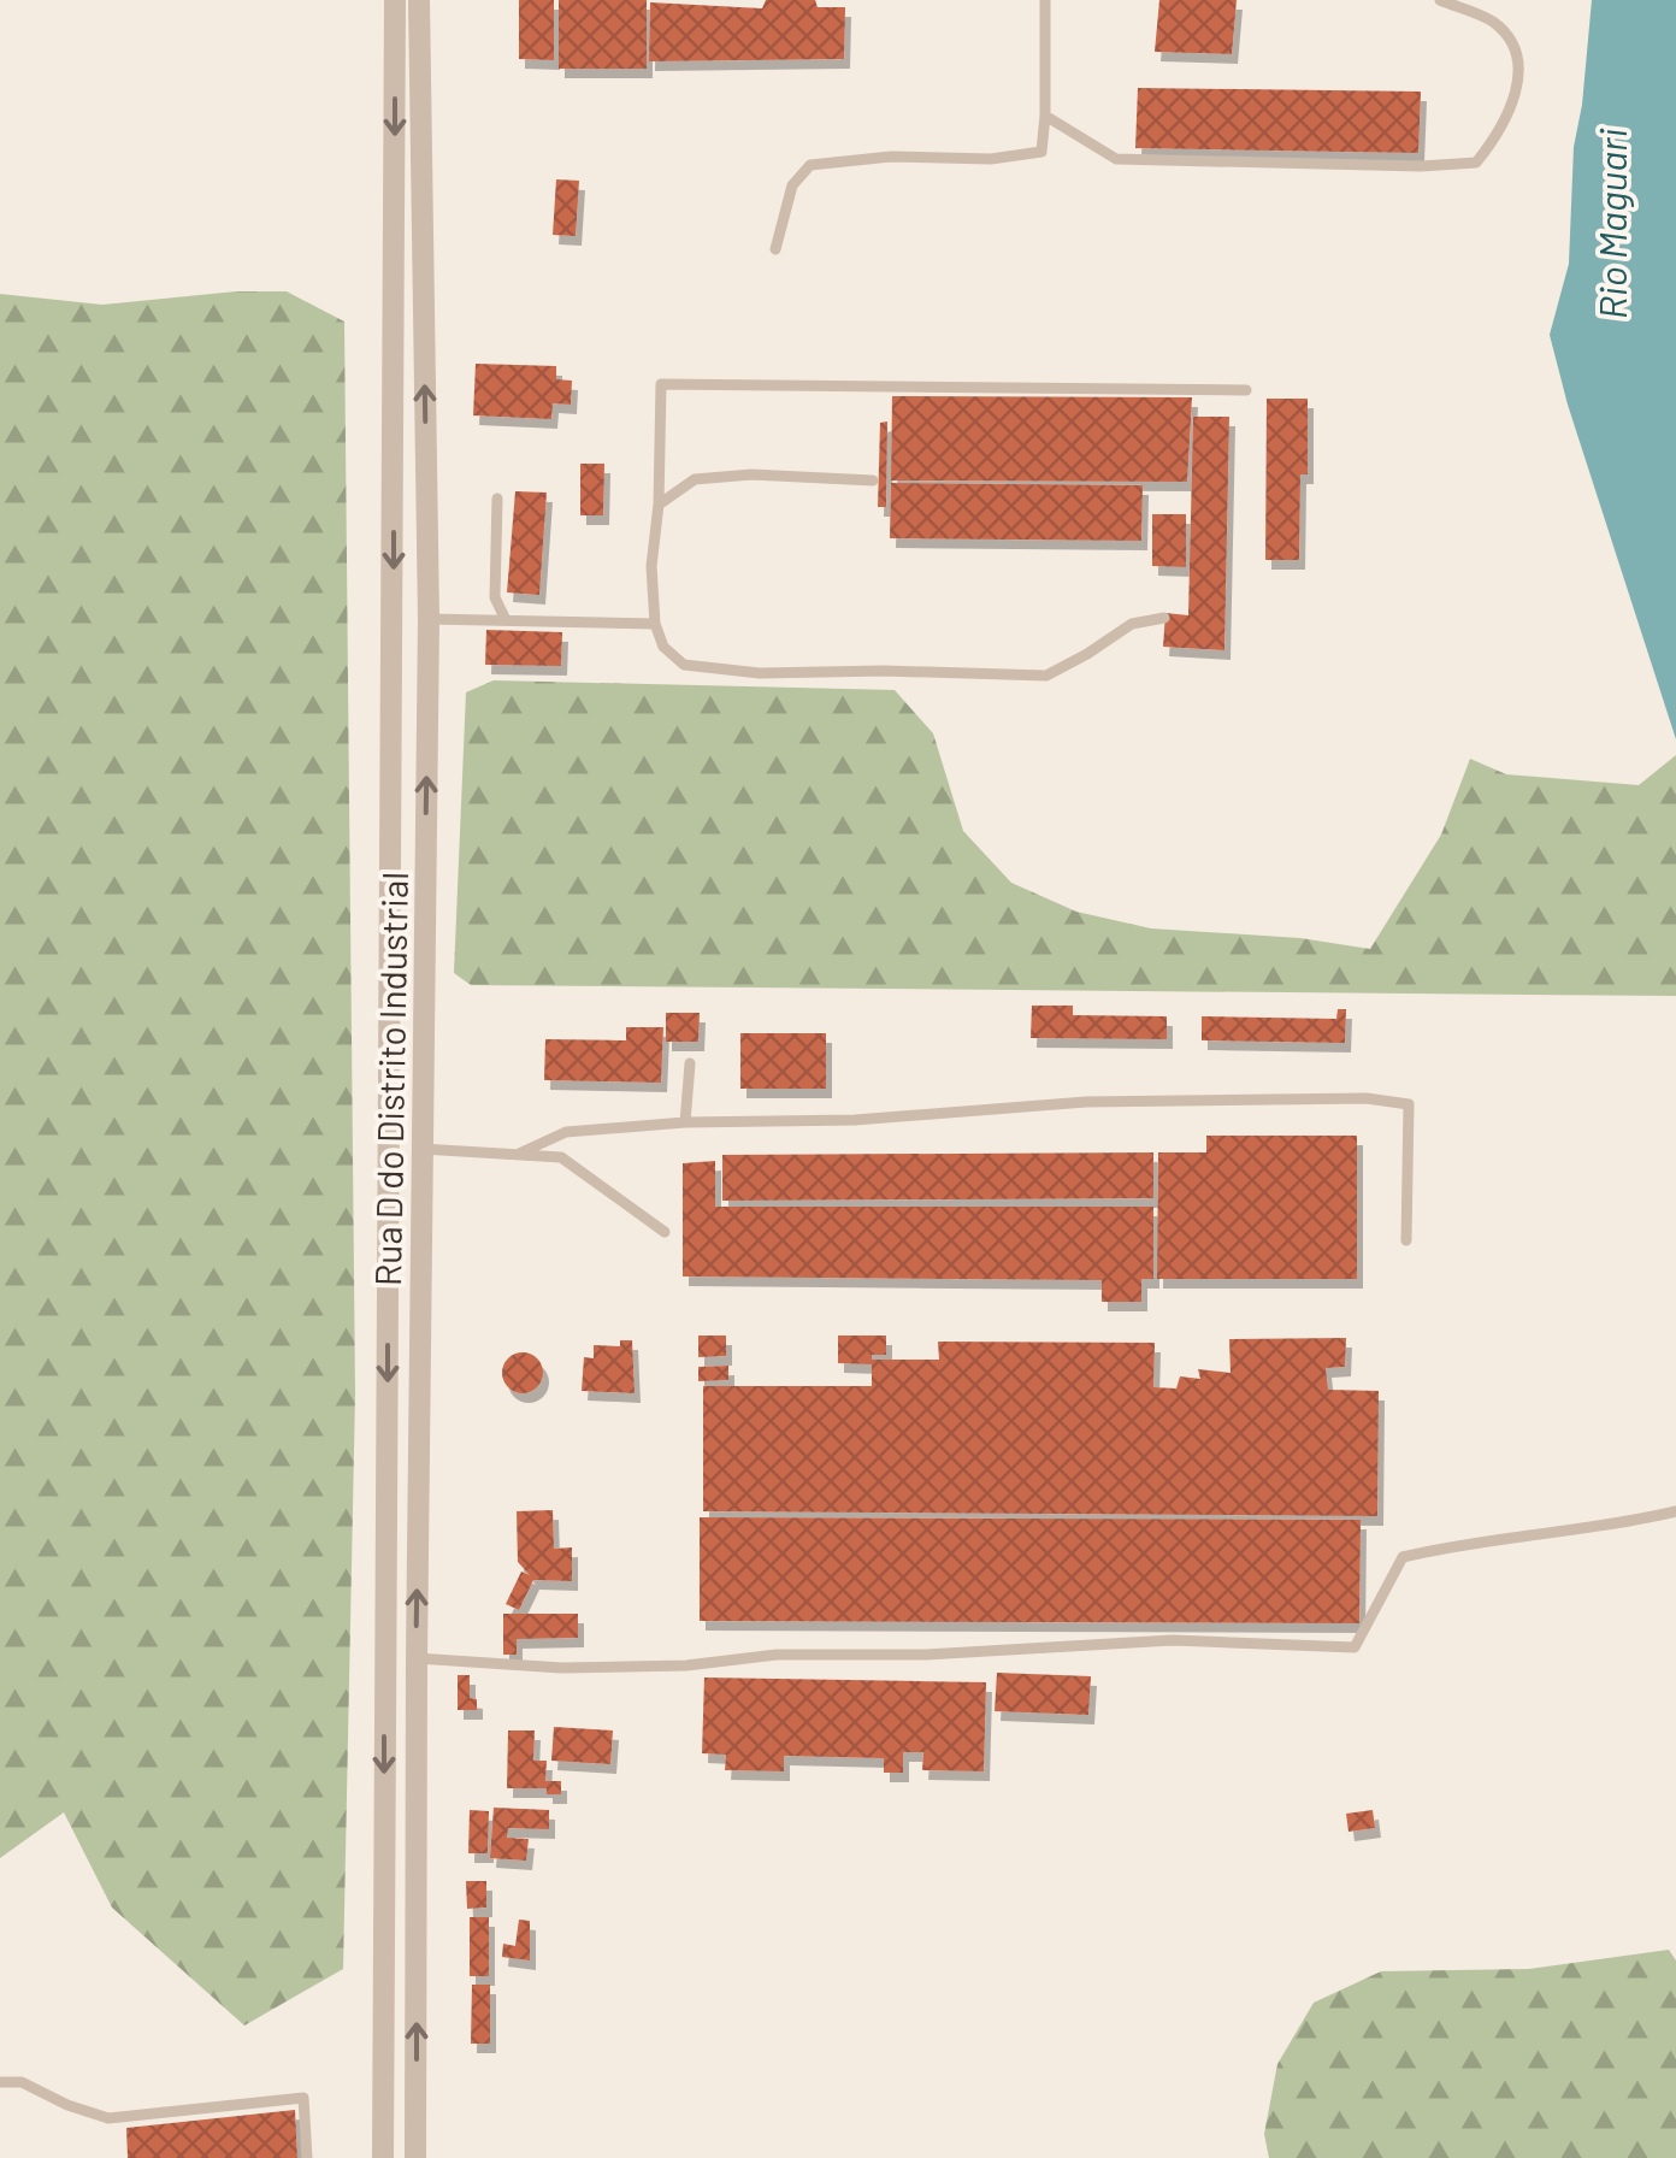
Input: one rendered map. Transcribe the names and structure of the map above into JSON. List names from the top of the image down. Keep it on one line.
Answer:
{"streets":{"street":["Rua D do Distrito Industrial"]},"water":["Rio Maguari"]}
